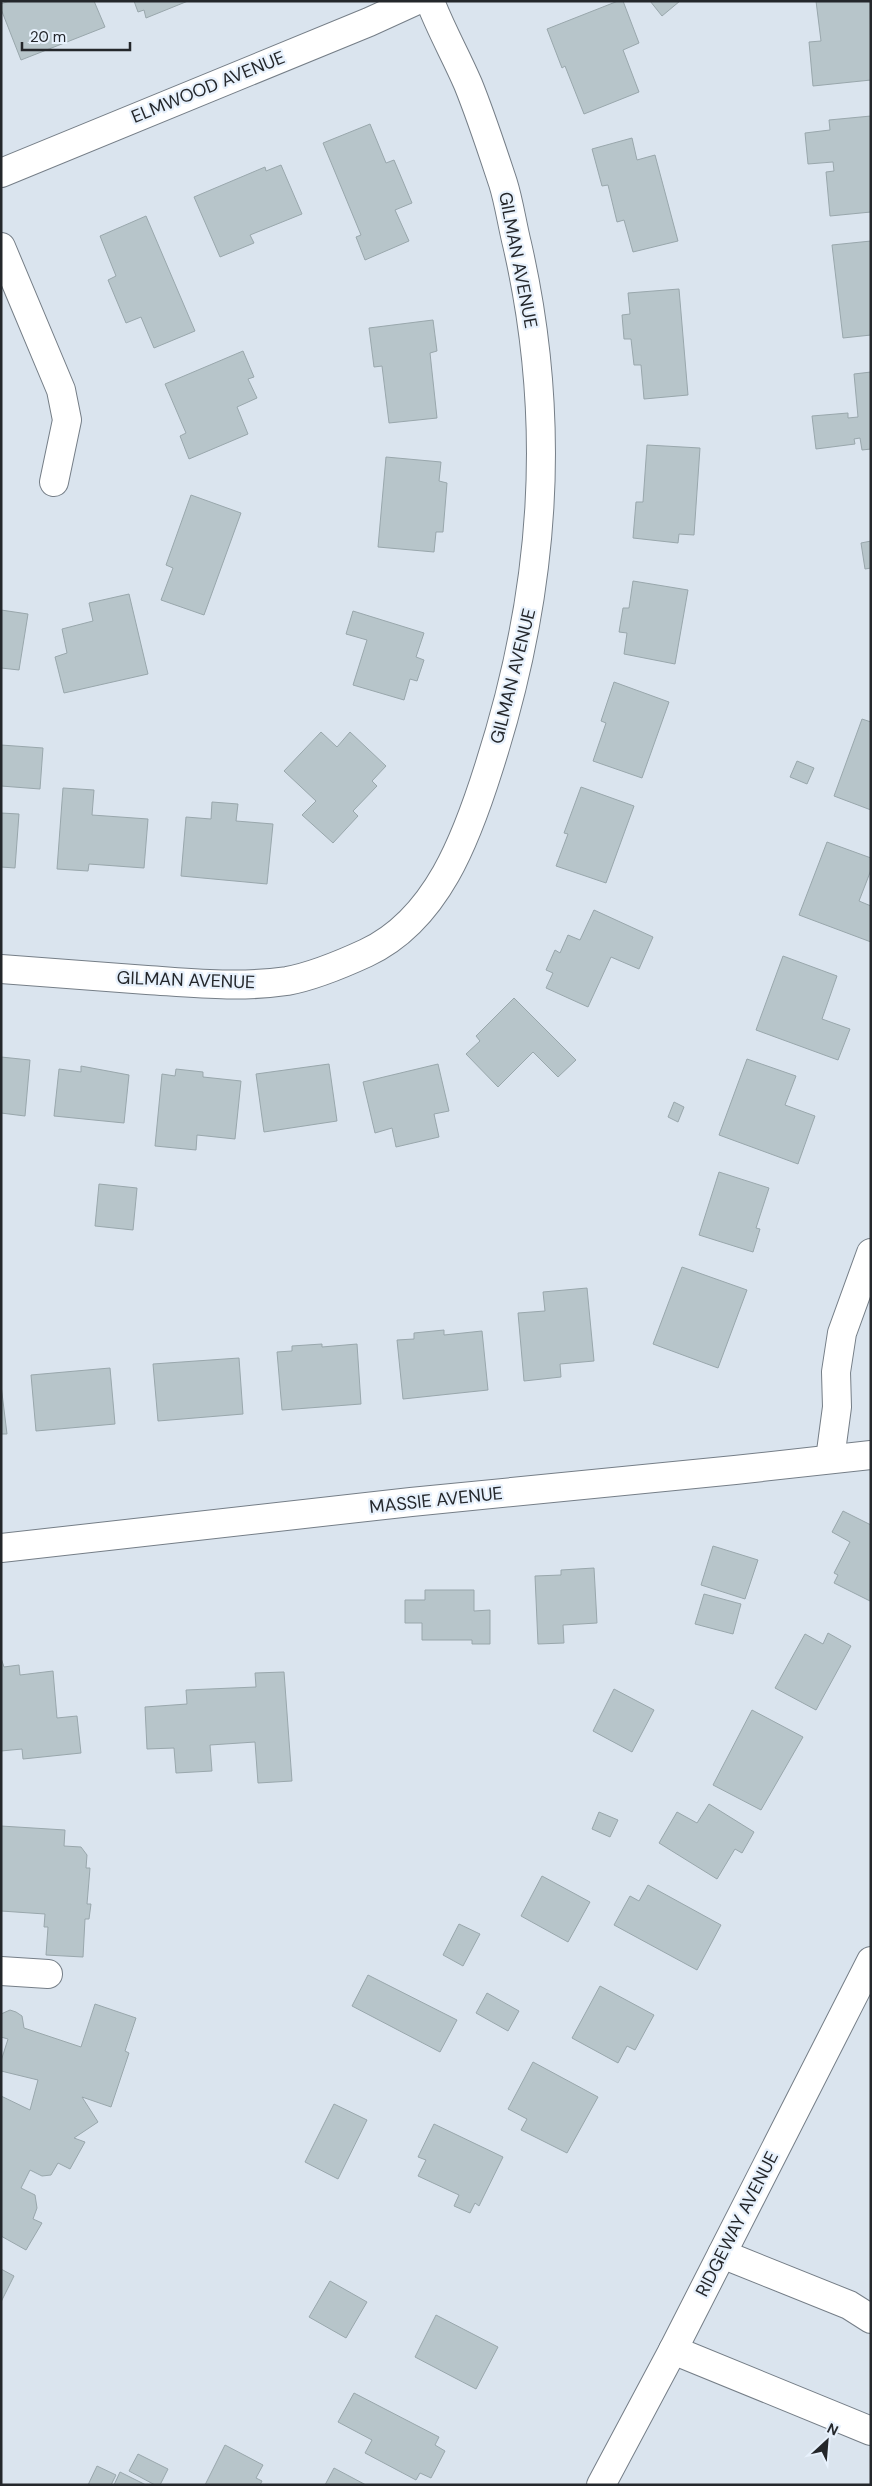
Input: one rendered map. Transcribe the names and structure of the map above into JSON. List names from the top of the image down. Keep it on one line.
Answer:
{"streets":{"street":["ELMWOOD AVENUE","GILMAN AVENUE","MASSIE AVENUE","RIDGEWAY AVENUE"]},"scale_bar":"20 m","north":"top right"}
